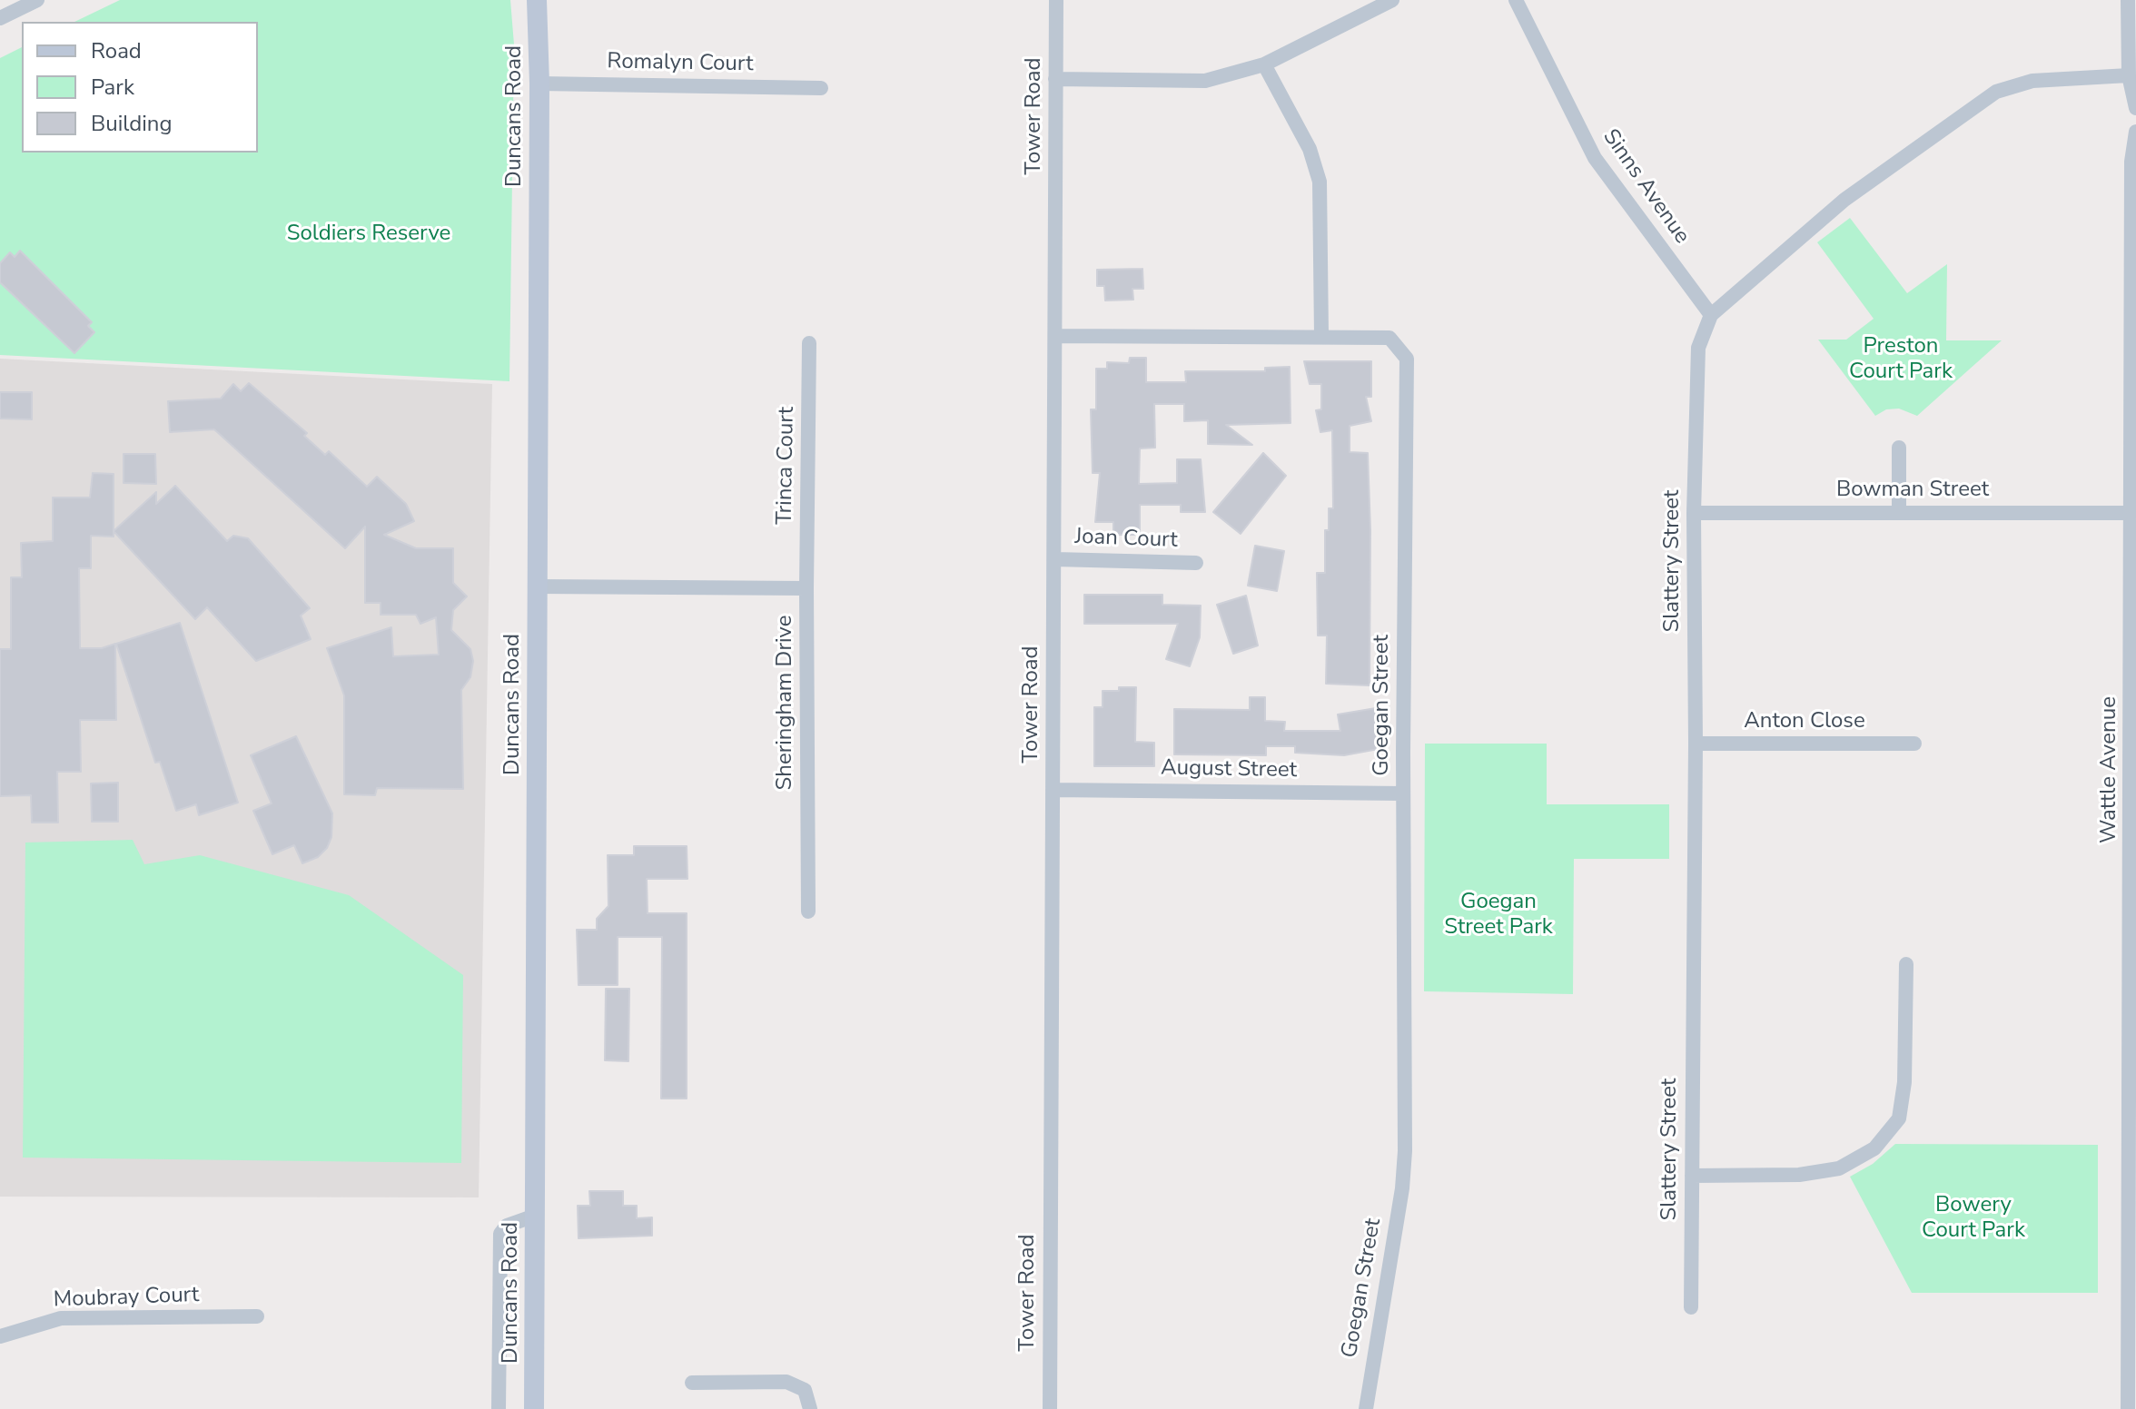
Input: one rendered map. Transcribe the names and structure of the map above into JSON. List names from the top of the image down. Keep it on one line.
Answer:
{"streets":{"main road":["Duncans Road"],"street":["Romalyn Court","Tower Road","Sinns Avenue","Trinca Court","Bowman Street","Joan Court","Slattery Street","Sheringham Drive","Goegan Street","Anton Close","August Street","Wattle Avenue","Moubray Court"]},"crossings":[["Romalyn Court","Duncans Road"],["Duncans Road","Sheringham Drive"],["Tower Road","Joan Court"],["Tower Road","Goegan Street"],["Tower Road","August Street"],["Sinns Avenue","Slattery Street"],["Trinca Court","Sheringham Drive"],["Bowman Street","Slattery Street"],["Bowman Street","Wattle Avenue"],["Slattery Street","Anton Close"],["Goegan Street","August Street"]],"parks":["Soldiers Reserve","Preston Court Park","Goegan Street Park","Bowery Court Park"],"legend":["Road","Park","Building"]}
